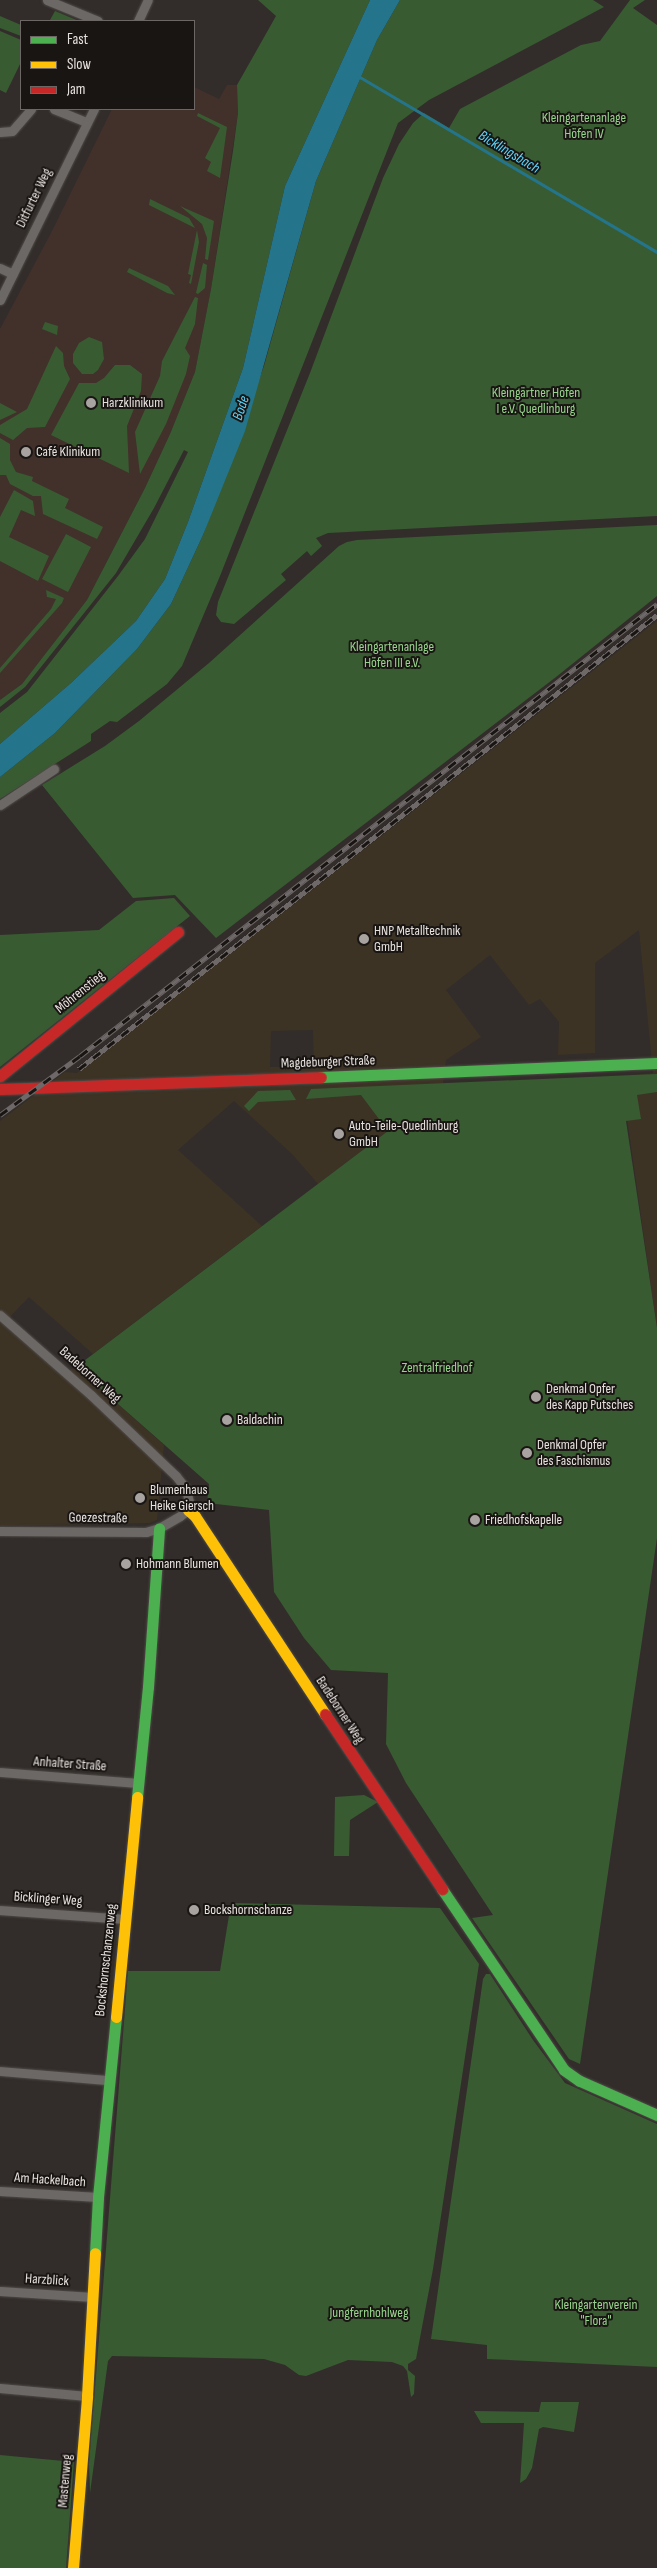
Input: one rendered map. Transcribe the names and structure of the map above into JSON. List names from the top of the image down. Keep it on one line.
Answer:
{"streets":{"street":["Ditfurter Weg","Möhrenstieg","Magdeburger Straße","Badeborner Weg","Goezestraße","Anhalter Straße","Bicklinger Weg","Bockshornschanzenweg","Am Hackelbach","Harzblick","Mastenweg"]},"crossings":[["Badeborner Weg","Goezestraße"],["Goezestraße","Bockshornschanzenweg"],["Anhalter Straße","Bockshornschanzenweg"],["Bicklinger Weg","Bockshornschanzenweg"],["Bockshornschanzenweg","Am Hackelbach"],["Bockshornschanzenweg","Harzblick"],["Bockshornschanzenweg","Mastenweg"]],"water":["Bicklingsbach","Bode"],"parks":["Kleingartenanlage Höfen IV","Kleingärtner Höfen I e.V. Quedlinburg","Kleingartenanlage Höfen III e.V.","Zentralfriedhof","Kleingartenverein \"Flora\"","Jungfernhohlweg"],"places":["Harzklinikum","Café Klinikum","HNP Metalltechnik GmbH","Auto-Teile-Quedlinburg GmbH","Denkmal Opfer des Kapp Putsches","Baldachin","Denkmal Opfer des Faschismus","Blumenhaus Heike Giersch","Friedhofskapelle","Hohmann Blumen","Bockshornschanze"],"legend":["Fast","Slow","Jam"]}
